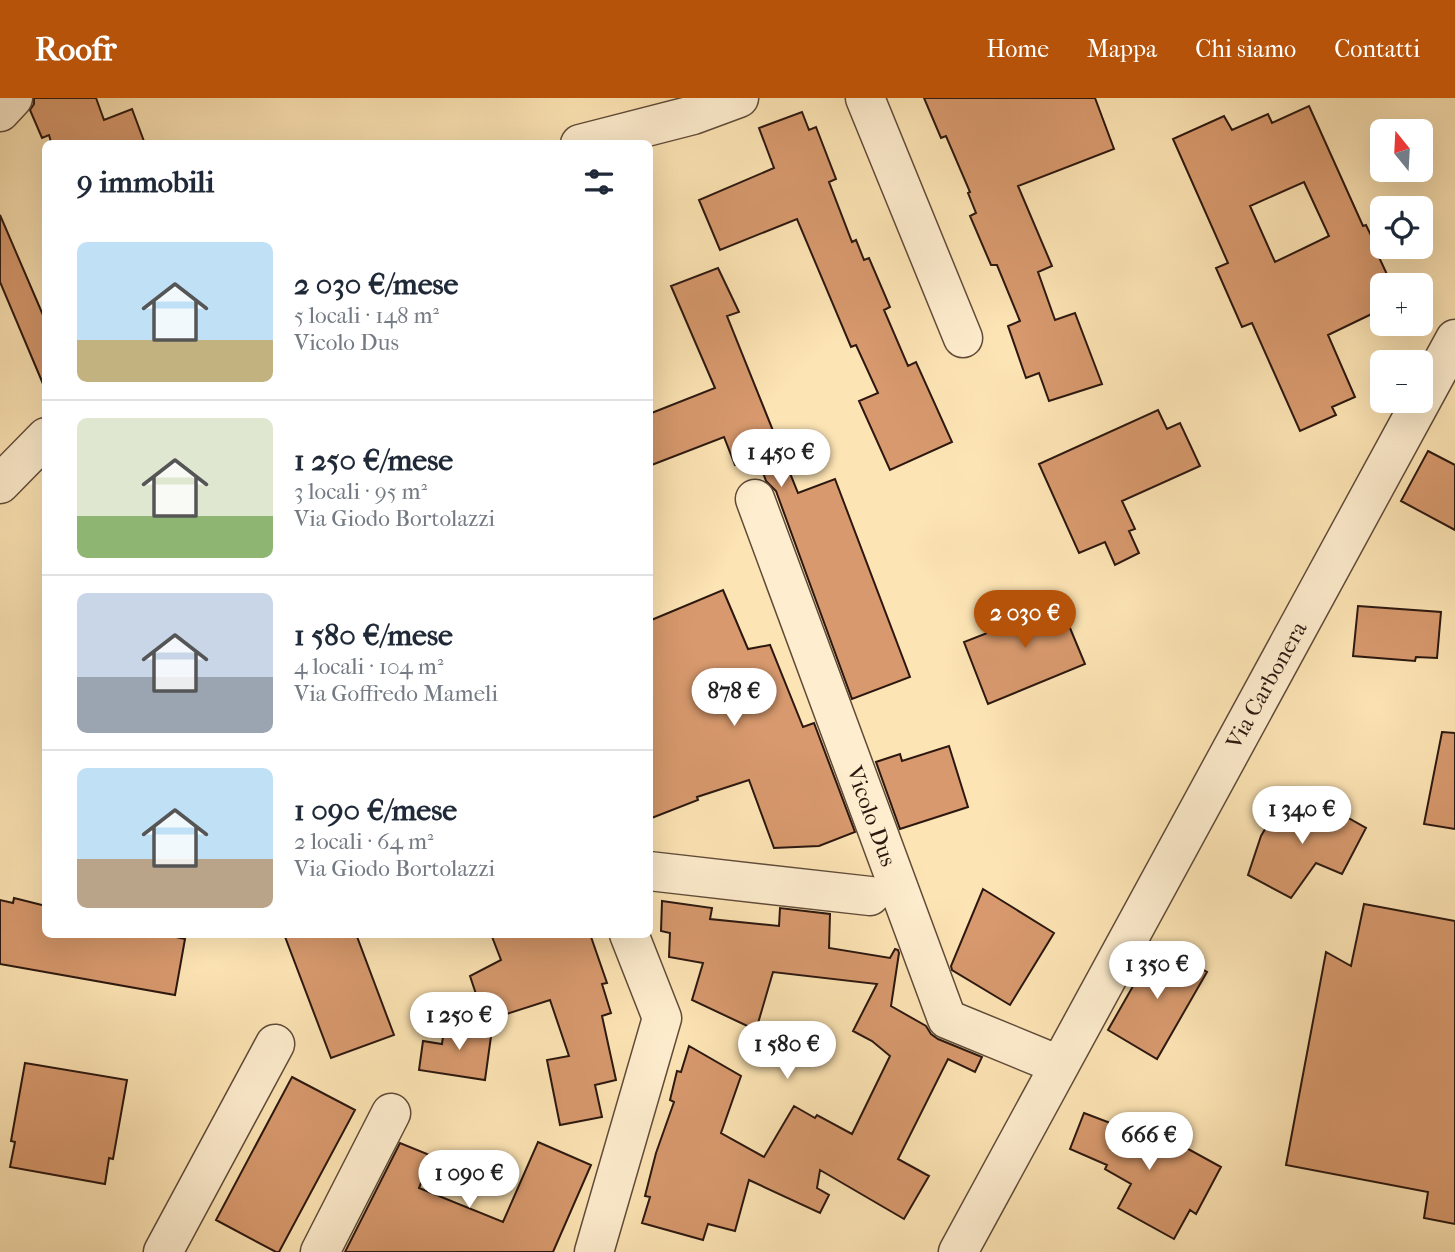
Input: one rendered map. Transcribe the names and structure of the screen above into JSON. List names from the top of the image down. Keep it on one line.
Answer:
{"streets":{"street":["Via Carbonera","Vicolo Dus"]},"crossings":[["Via Carbonera","Vicolo Dus"]],"north":"top","page":{"header":"Roofr","nav":["Home","Mappa","Chi siamo","Contatti"],"map_buttons":["+","−"],"heading":"9 immobili","list":[{"name":"2 030 €/mese","note":"5 locali · 148 m² · Vicolo Dus"},{"name":"1 250 €/mese","note":"3 locali · 95 m² · Via Giodo Bortolazzi"},{"name":"1 580 €/mese","note":"4 locali · 104 m² · Via Goffredo Mameli"},{"name":"1 090 €/mese","note":"2 locali · 64 m² · Via Giodo Bortolazzi"}],"price":["1 450 €","2 030 €","878 €","1 340 €","1 350 €","1 250 €","1 580 €","666 €","1 090 €"]}}
